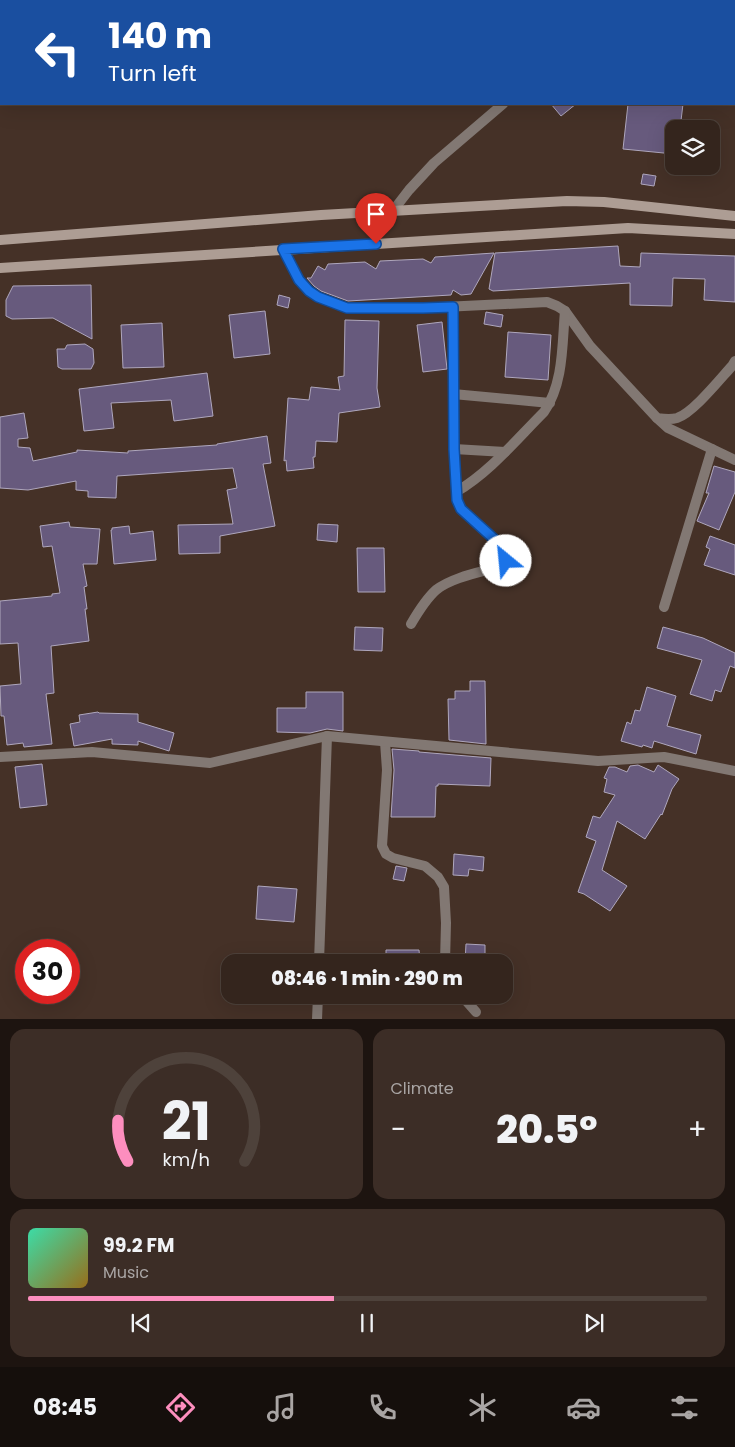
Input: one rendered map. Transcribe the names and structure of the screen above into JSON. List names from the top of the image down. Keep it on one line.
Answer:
{"page":{"turn":["140 m","Turn left"],"limit":"30","trip":"08:46 · 1 min · 290 m","tile":"Climate","heat":["−","20.5°","+"],"song":["99.2 FM","Music"],"tabs":"08:45","gauge":["21","km/h"]}}
